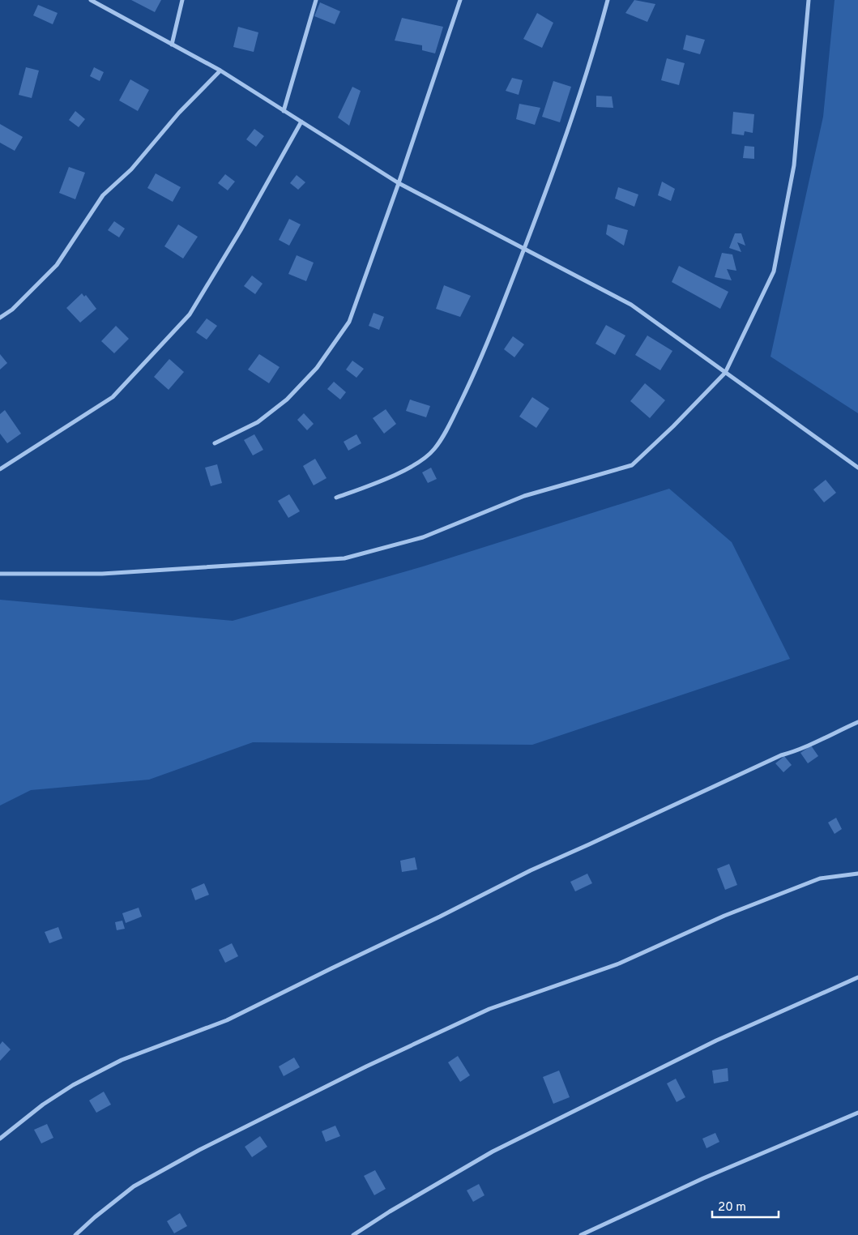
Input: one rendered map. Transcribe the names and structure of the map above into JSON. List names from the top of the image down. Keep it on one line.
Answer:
{"scale_bar":"20 m"}
